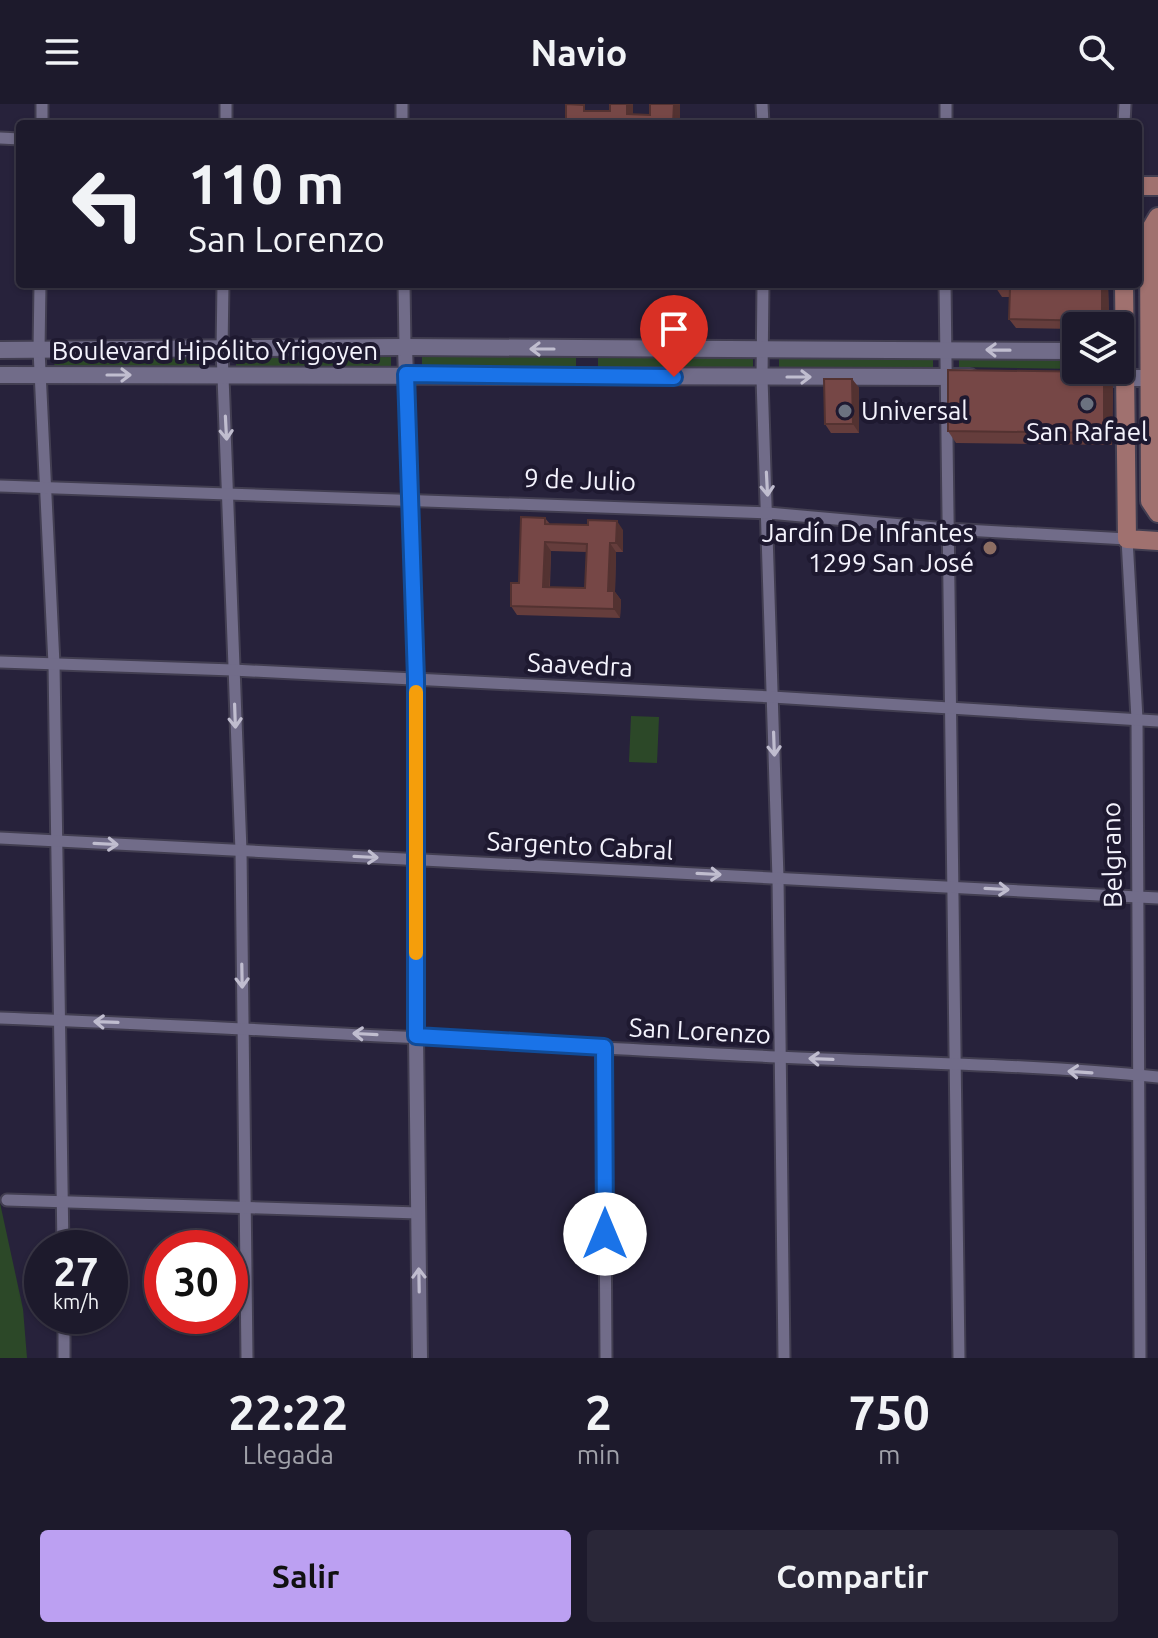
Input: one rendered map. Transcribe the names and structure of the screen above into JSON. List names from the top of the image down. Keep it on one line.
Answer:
{"streets":{"main road":["Boulevard Hipólito Yrigoyen","9 de Julio","Belgrano"],"street":["Saavedra","Sargento Cabral","San Lorenzo"]},"crossings":[["9 de Julio","Belgrano"],["Saavedra","Belgrano"],["Sargento Cabral","Belgrano"],["Belgrano","San Lorenzo"]],"one_way":["Sargento Cabral","San Lorenzo"],"places":["San Rafael","Universal","Jardín De Infantes 1299 San José"],"page":{"header":"Navio","turn":["110 m","San Lorenzo"],"speed":"27 km/h","limit":"30","eta":["22:22","Llegada","2","min","750","m"],"buttons":["Salir","Compartir"]}}
